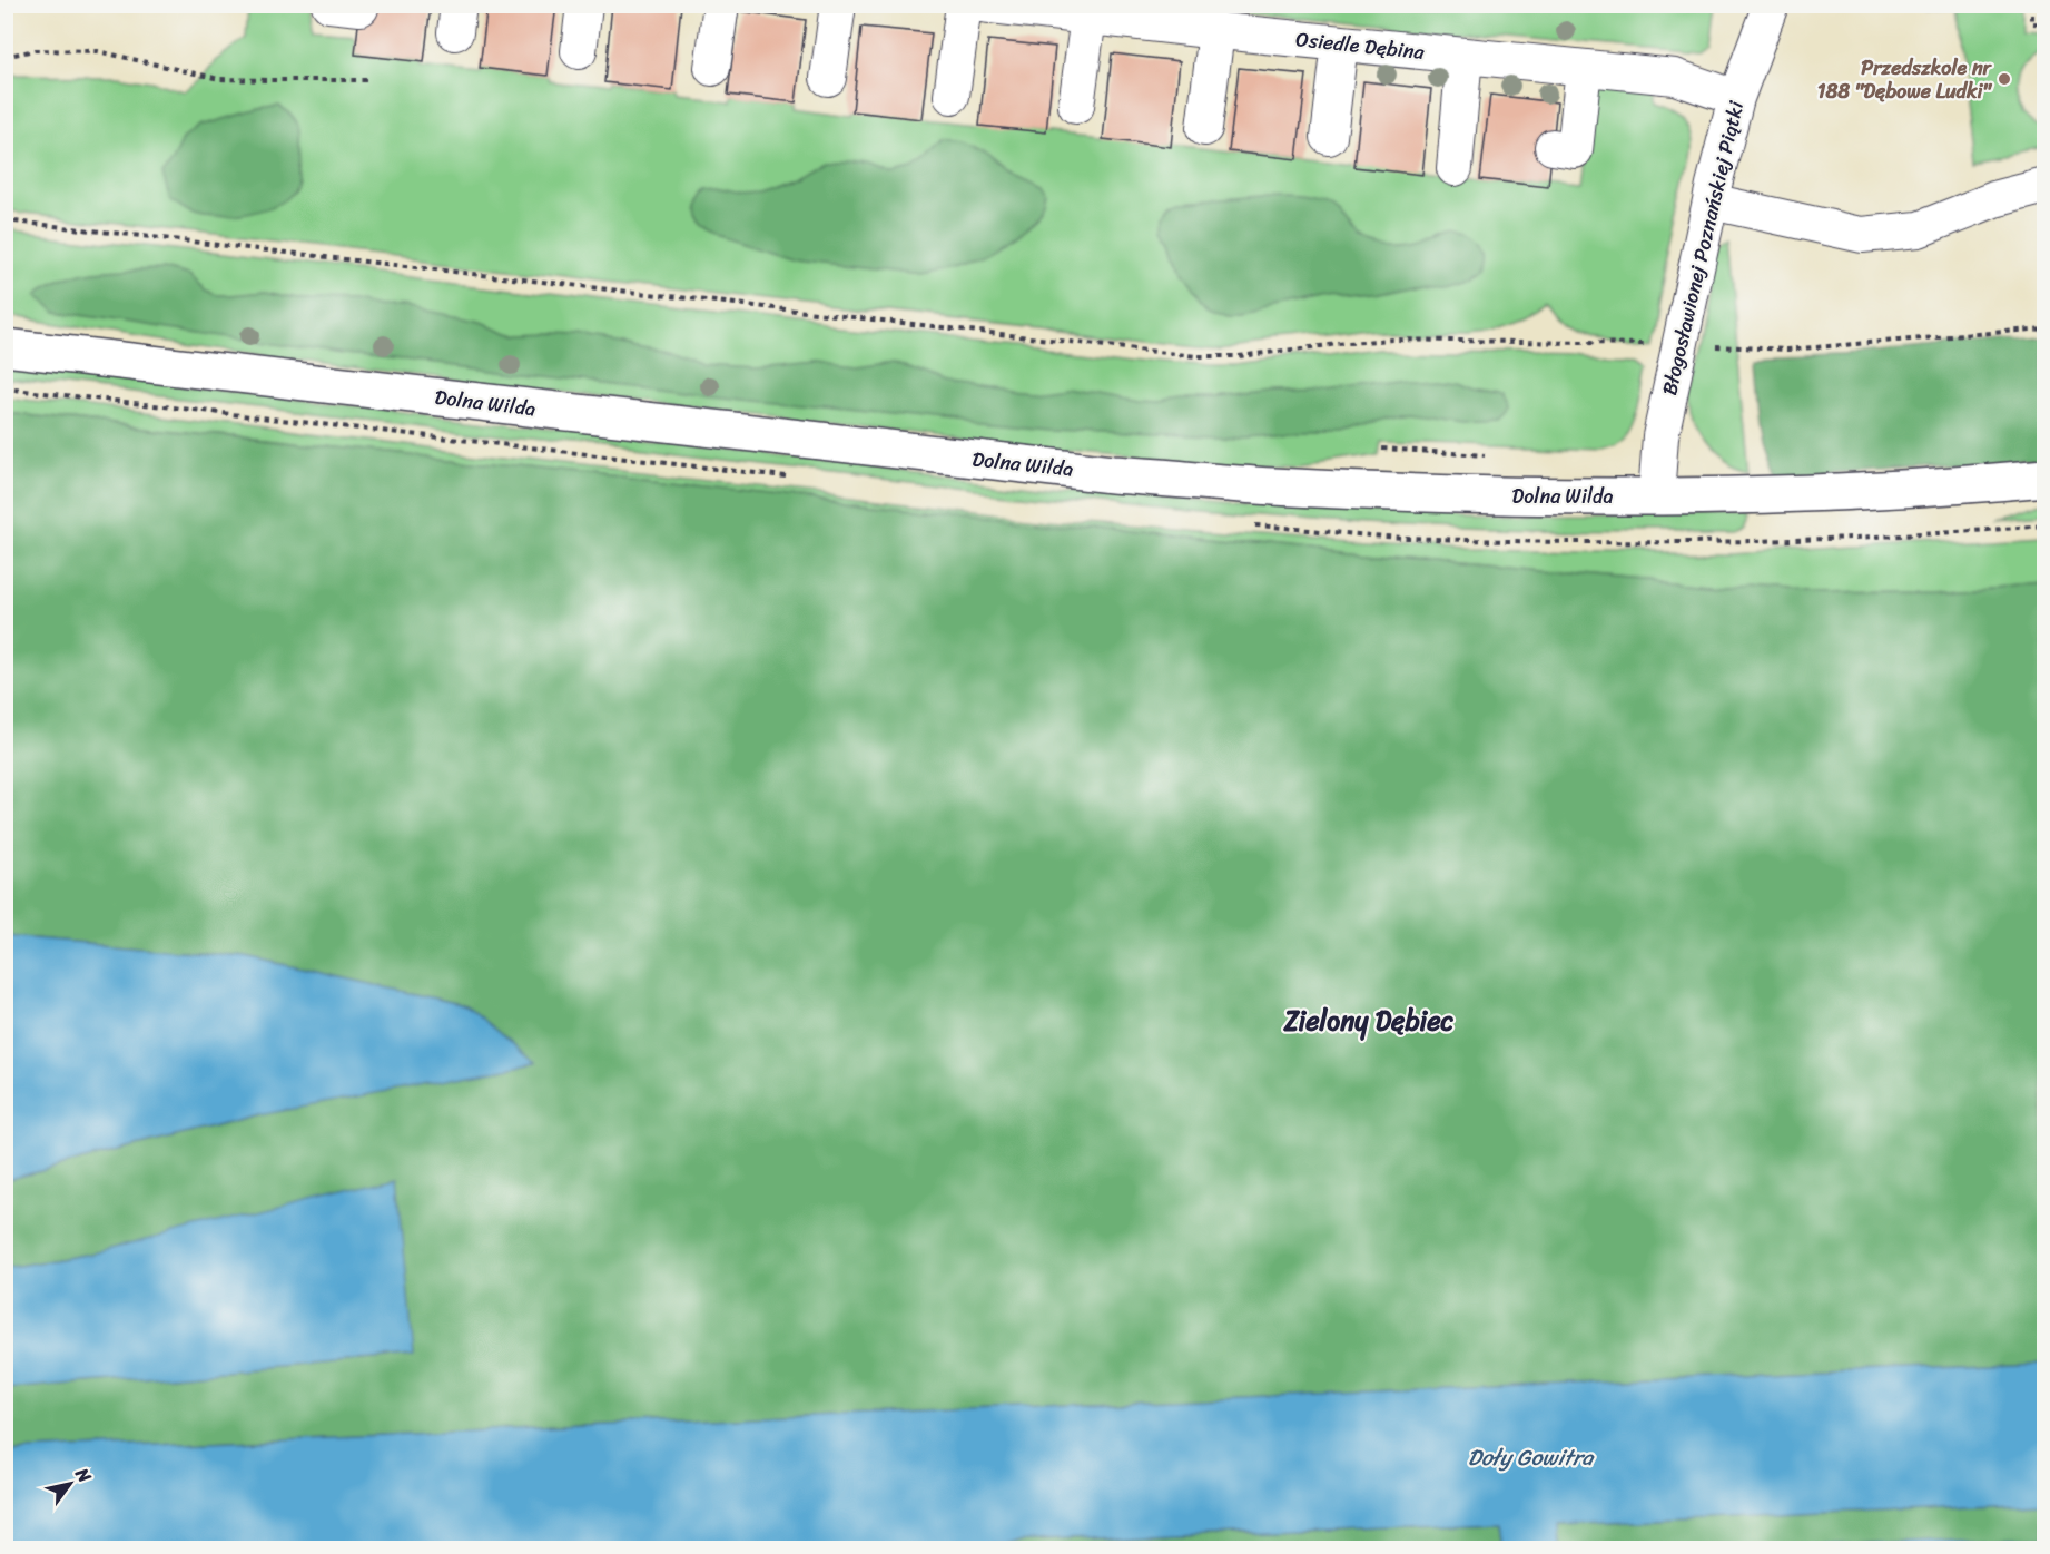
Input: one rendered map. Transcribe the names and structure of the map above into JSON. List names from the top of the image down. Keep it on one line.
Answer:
{"streets":{"main road":["Dolna Wilda"],"street":["Osiedle Dębina","Błogosławionej Poznańskiej Piątki"]},"crossings":[["Osiedle Dębina","Błogosławionej Poznańskiej Piątki"],["Błogosławionej Poznańskiej Piątki","Dolna Wilda"]],"districts":["Zielony Dębiec"],"water":["Doły Gowitra"],"places":["Przedszkole nr 188 \"Dębowe Ludki\""],"north":"top right"}
